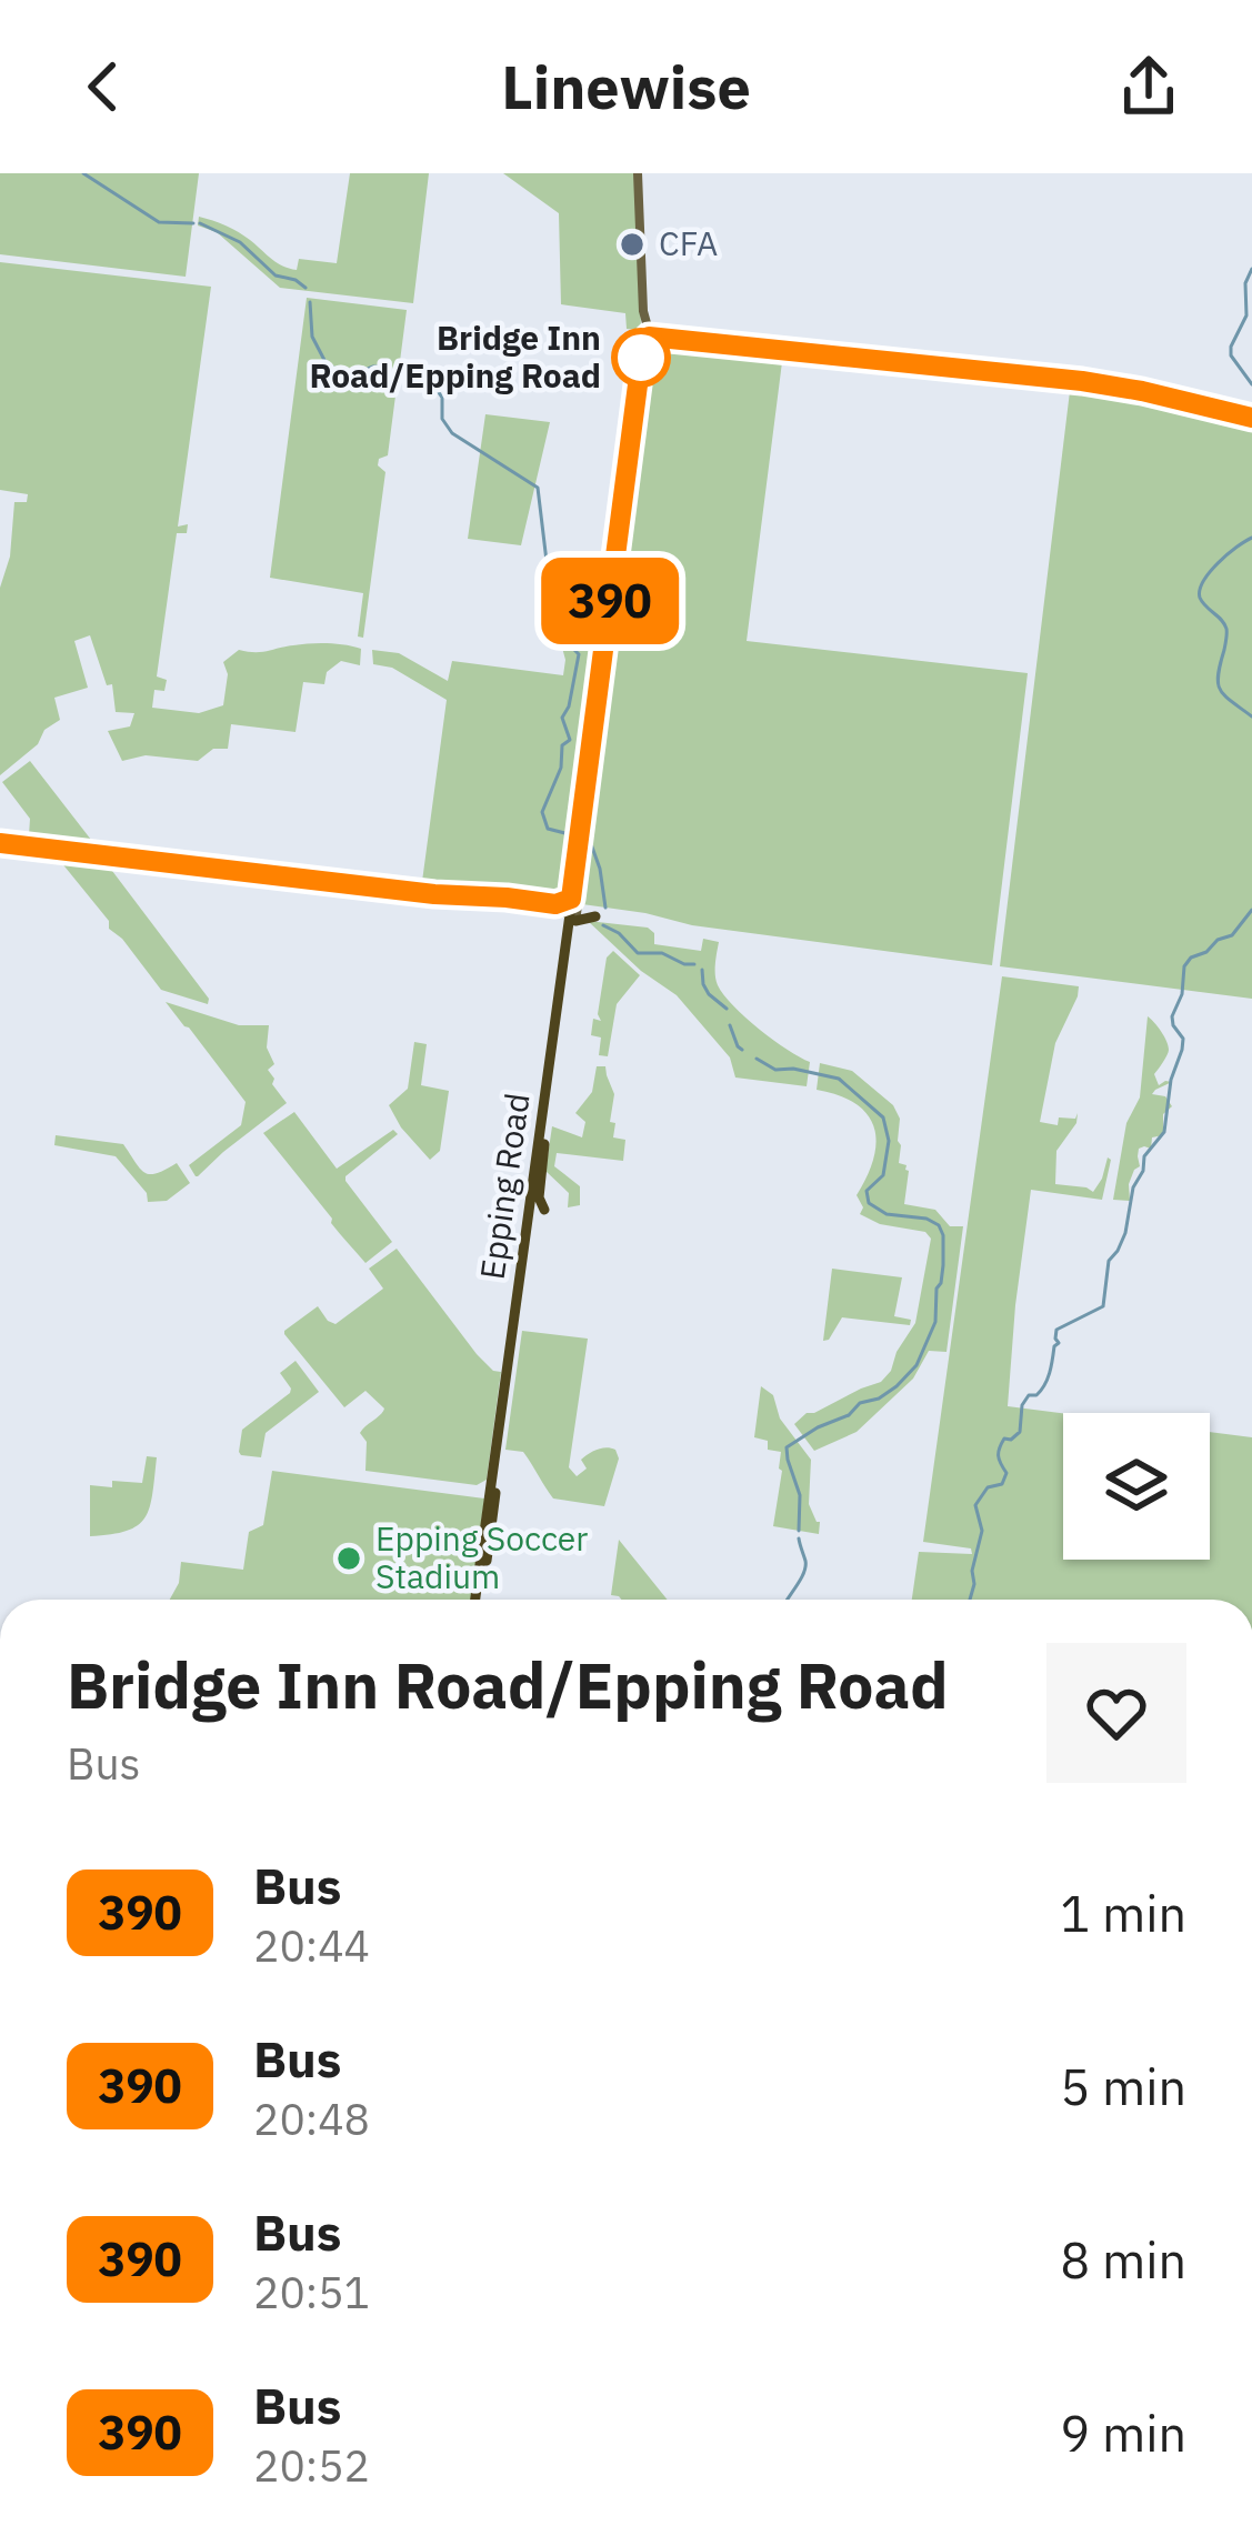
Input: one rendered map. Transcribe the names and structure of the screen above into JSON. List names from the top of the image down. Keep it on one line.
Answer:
{"streets":{"main road":["Epping Road"]},"places":["CFA","Bridge Inn Road/Epping Road","Epping Soccer Stadium"],"lines":["bus line 390"],"page":{"header":"Linewise","on_map":"390","heading":["Bridge Inn Road/Epping Road","Bus"],"list":[{"mark":"390","name":"Bus","note":"20:44","value":"1 min"},{"mark":"390","name":"Bus","note":"20:48","value":"5 min"},{"mark":"390","name":"Bus","note":"20:51","value":"8 min"},{"mark":"390","name":"Bus","note":"20:52","value":"9 min"}]}}
